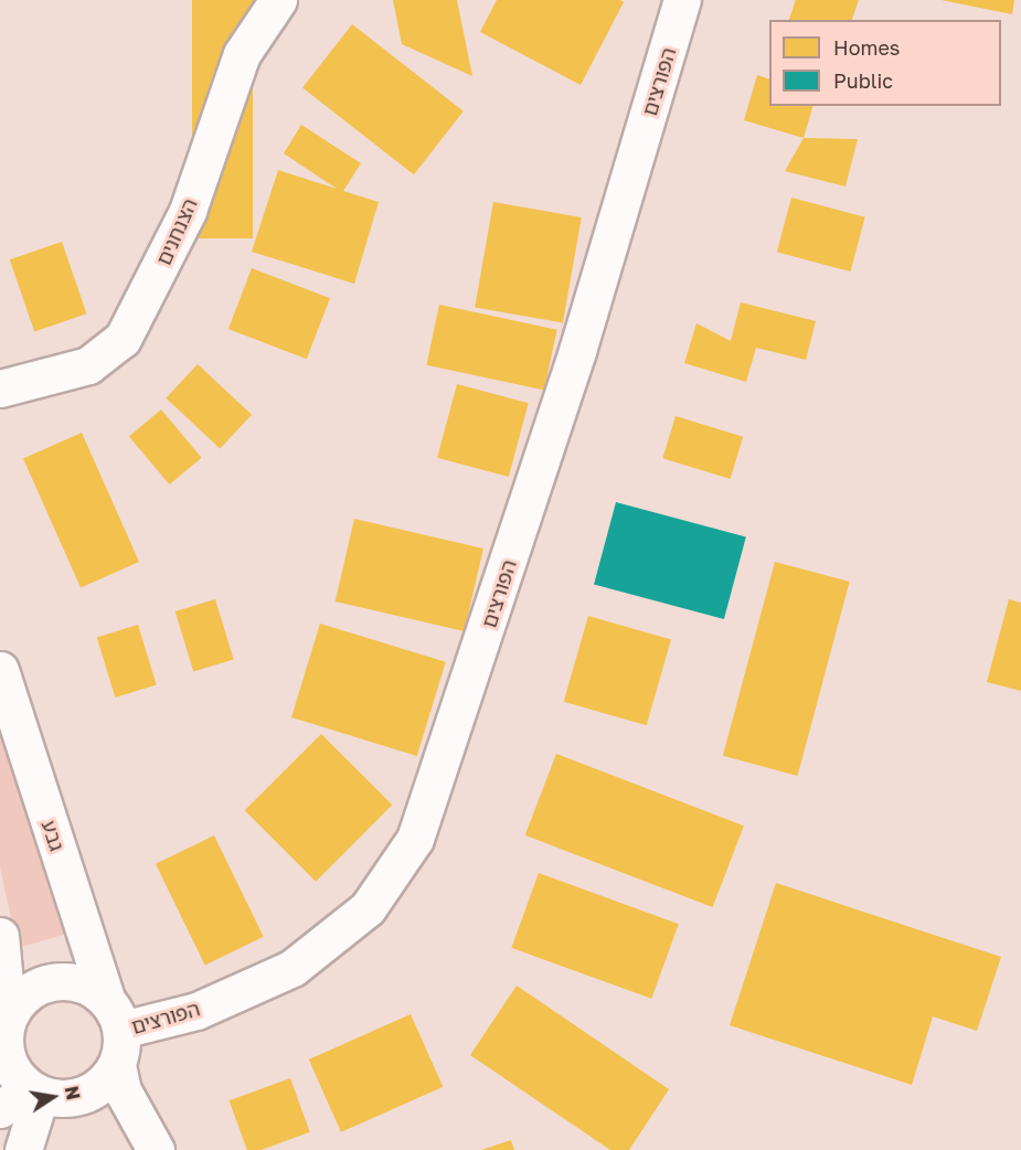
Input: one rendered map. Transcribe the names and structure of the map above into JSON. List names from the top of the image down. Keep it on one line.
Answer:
{"streets":{"street":["הפורצים","הצנחנים","גבע"]},"crossings":[["הפורצים","גבע"]],"legend":["Homes","Public"],"north":"right"}
